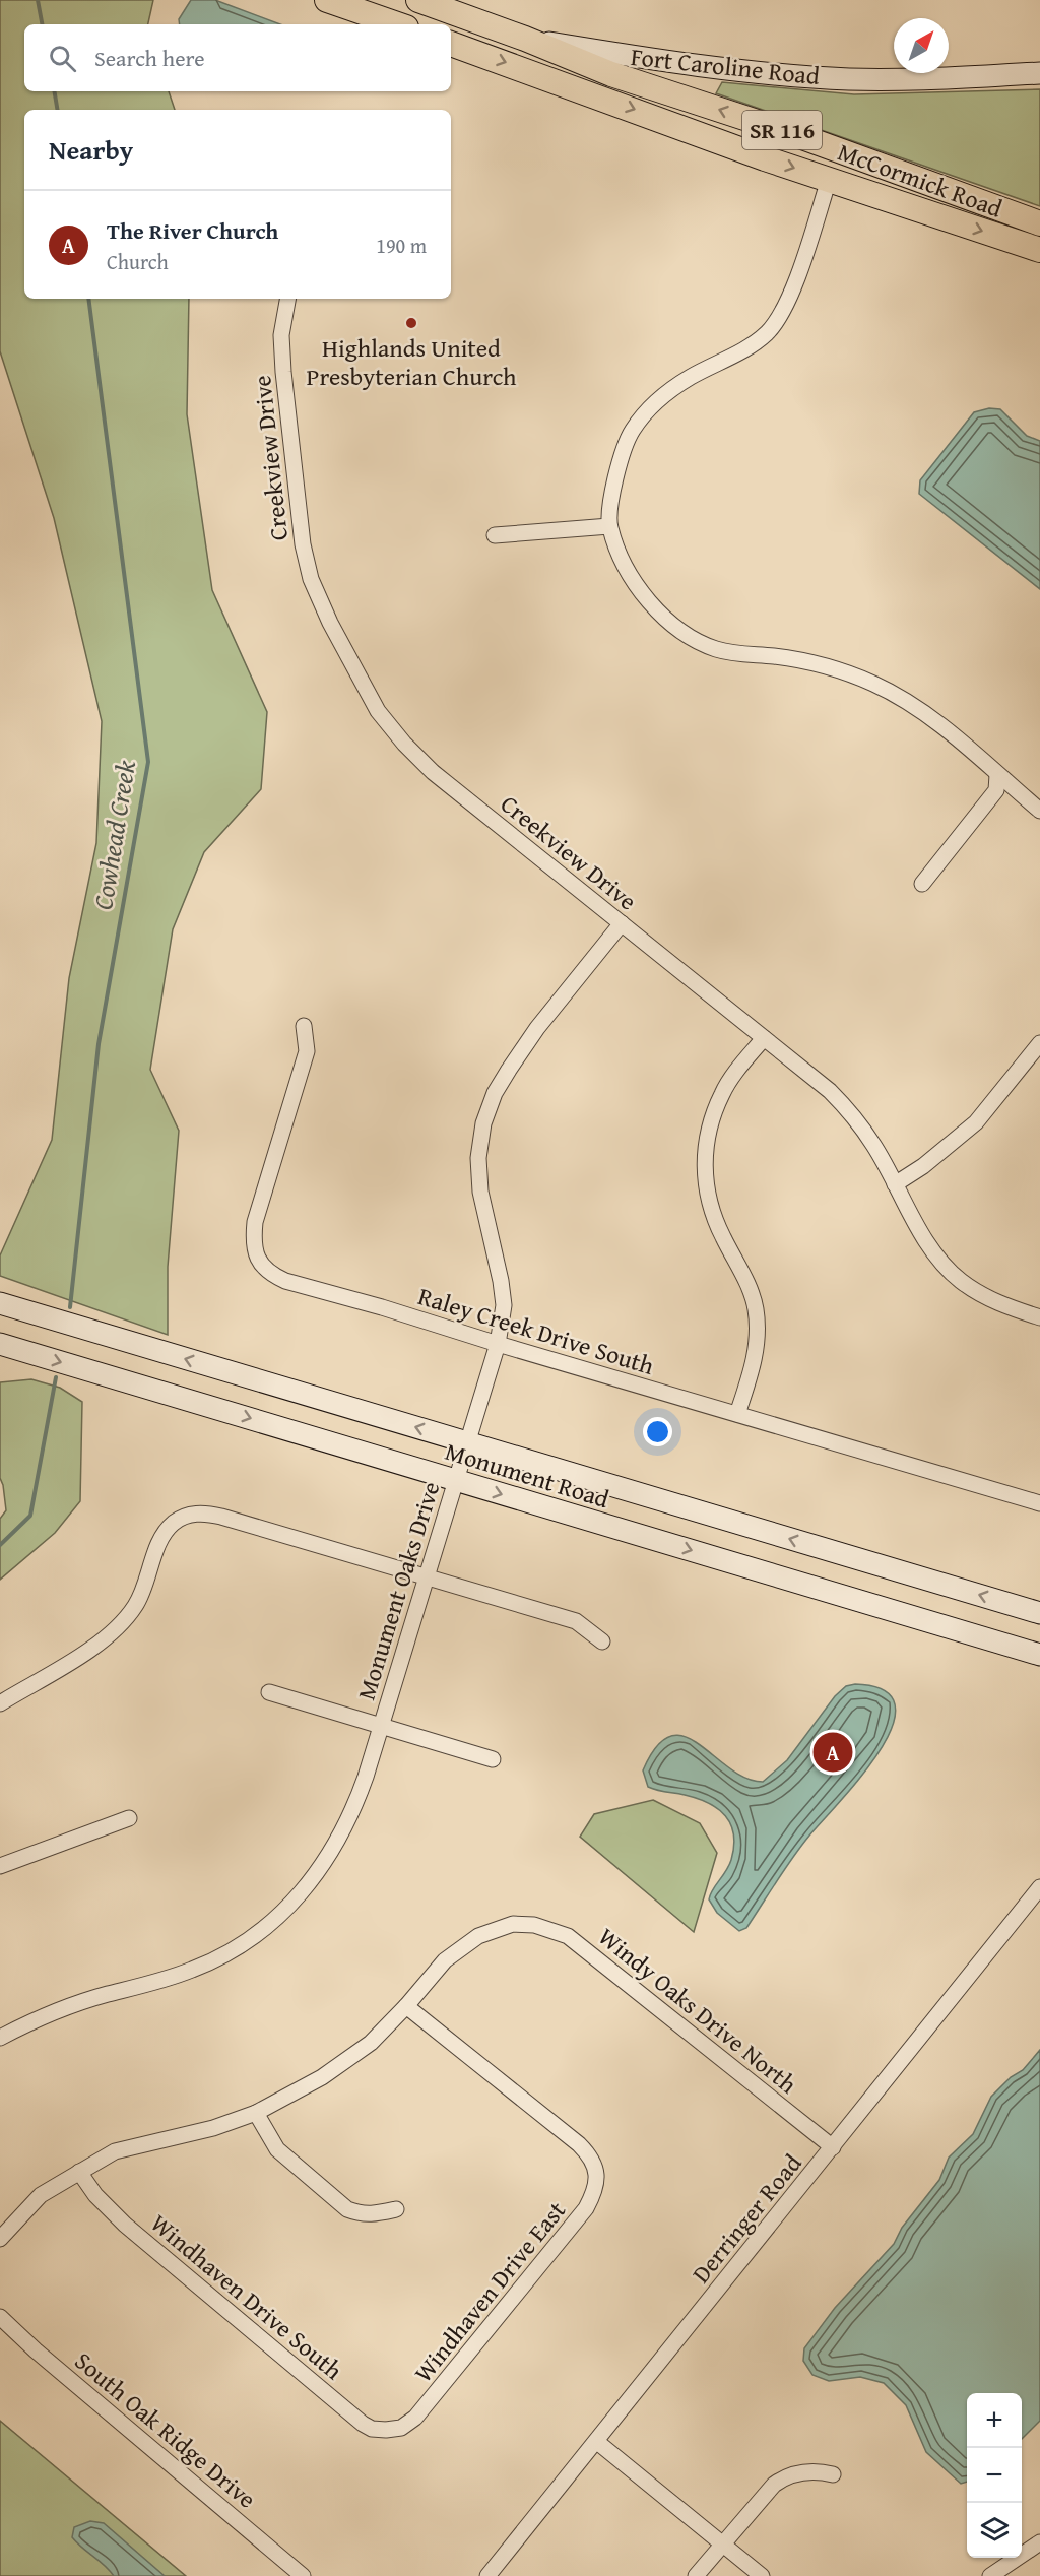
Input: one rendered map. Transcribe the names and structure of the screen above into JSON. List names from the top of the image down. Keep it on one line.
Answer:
{"streets":{"main road":["Fort Caroline Road","SR 116","McCormick Road","Monument Road"],"street":["Creekview Drive","Raley Creek Drive South","Monument Oaks Drive","Windy Oaks Drive North","Derringer Road","Windhaven Drive East","Windhaven Drive South","South Oak Ridge Drive"]},"crossings":[["Fort Caroline Road","McCormick Road"],["SR 116","McCormick Road"],["Creekview Drive","Monument Oaks Drive"],["Raley Creek Drive South","Monument Oaks Drive"],["Monument Road","Monument Oaks Drive"],["Windy Oaks Drive North","Derringer Road"],["Windy Oaks Drive North","Windhaven Drive East"],["Windhaven Drive East","Windhaven Drive South"]],"water":["Cowhead Creek"],"places":["Highlands United Presbyterian Church"],"north":"top right","page":{"search":"Search here","heading":"Nearby","list":[{"mark":"A","name":"The River Church","note":"Church","value":"190 m"}],"pins":"A","map_buttons":["+","−"]}}
